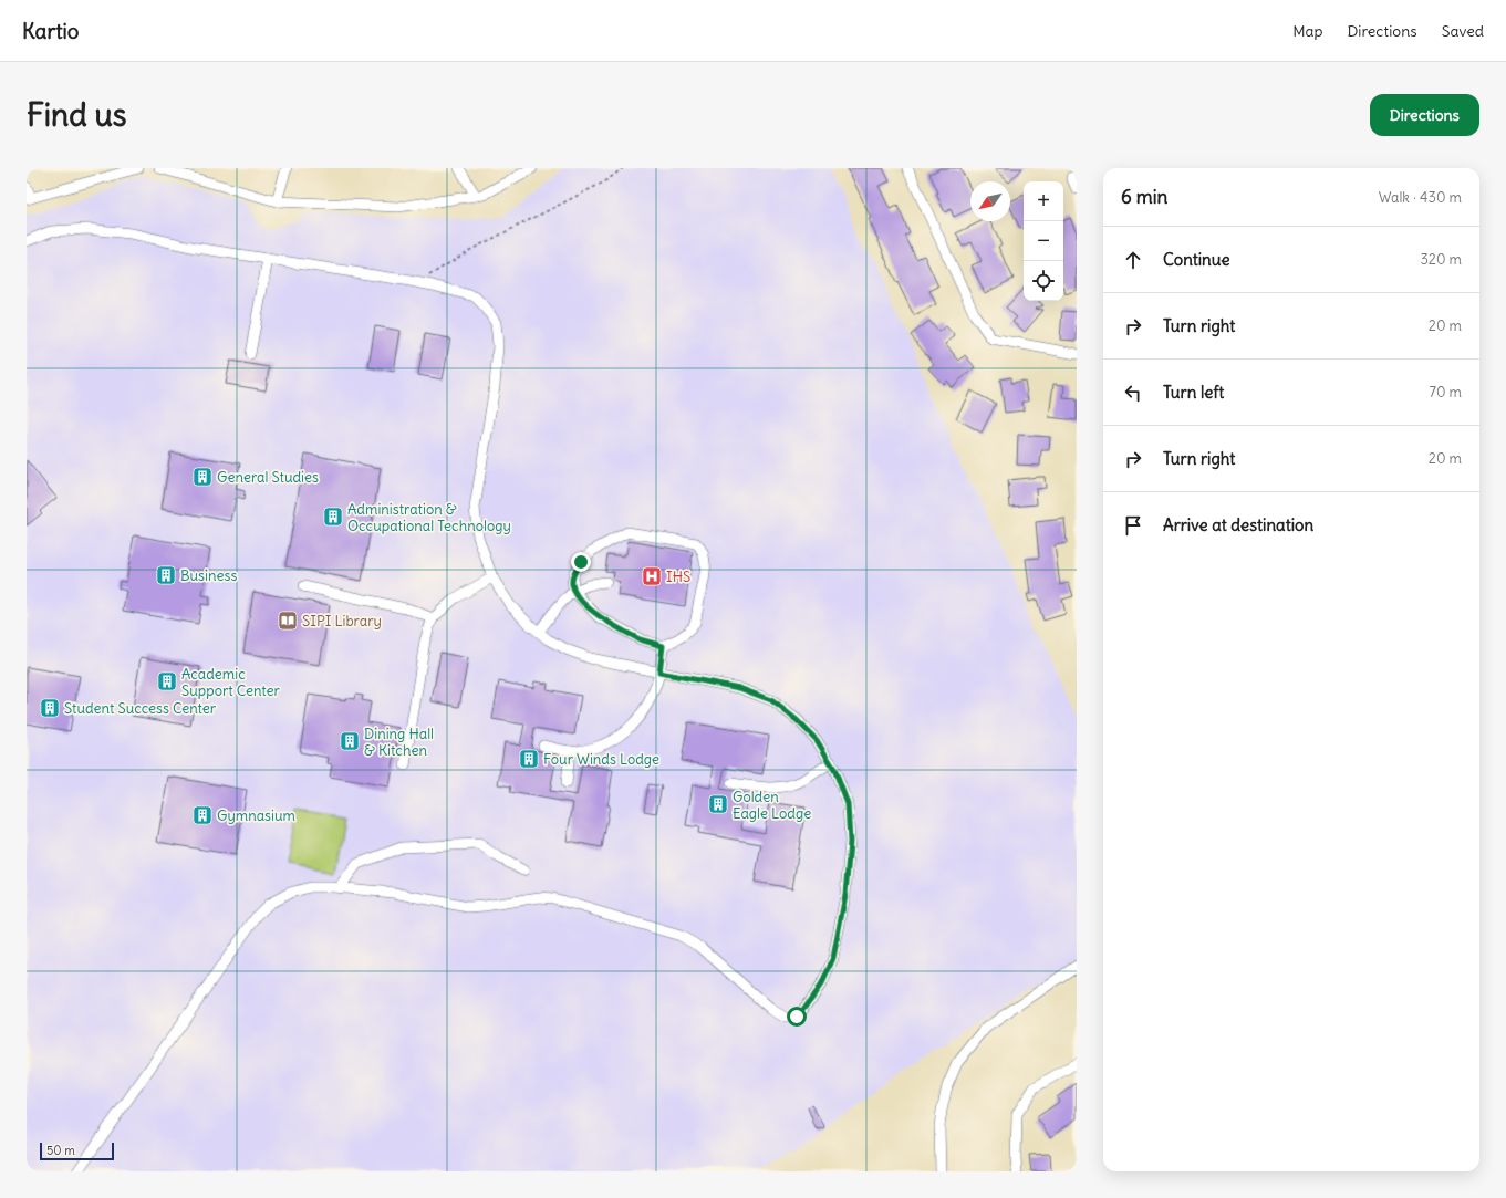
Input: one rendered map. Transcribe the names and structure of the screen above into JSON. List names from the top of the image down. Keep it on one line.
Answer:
{"places":{"building":["General Studies","Administration & Occupational Technology","Business","Academic Support Center","Student Success Center","Dining Hall & Kitchen","Four Winds Lodge","Golden Eagle Lodge","Gymnasium"],"hospital":["IHS"],"library":["SIPI Library"]},"scale_bar":"50 m","north":"bottom left","page":{"header":"Kartio","nav":["Map","Directions","Saved"],"buttons":"Directions","title":"Find us","heading":["6 min","Walk · 430 m"],"map_buttons":["+","−"],"list":[["Continue","320 m"],["Turn right","20 m"],["Turn left","70 m"],["Turn right","20 m"],"Arrive at destination"],"scale":"50 m"}}
